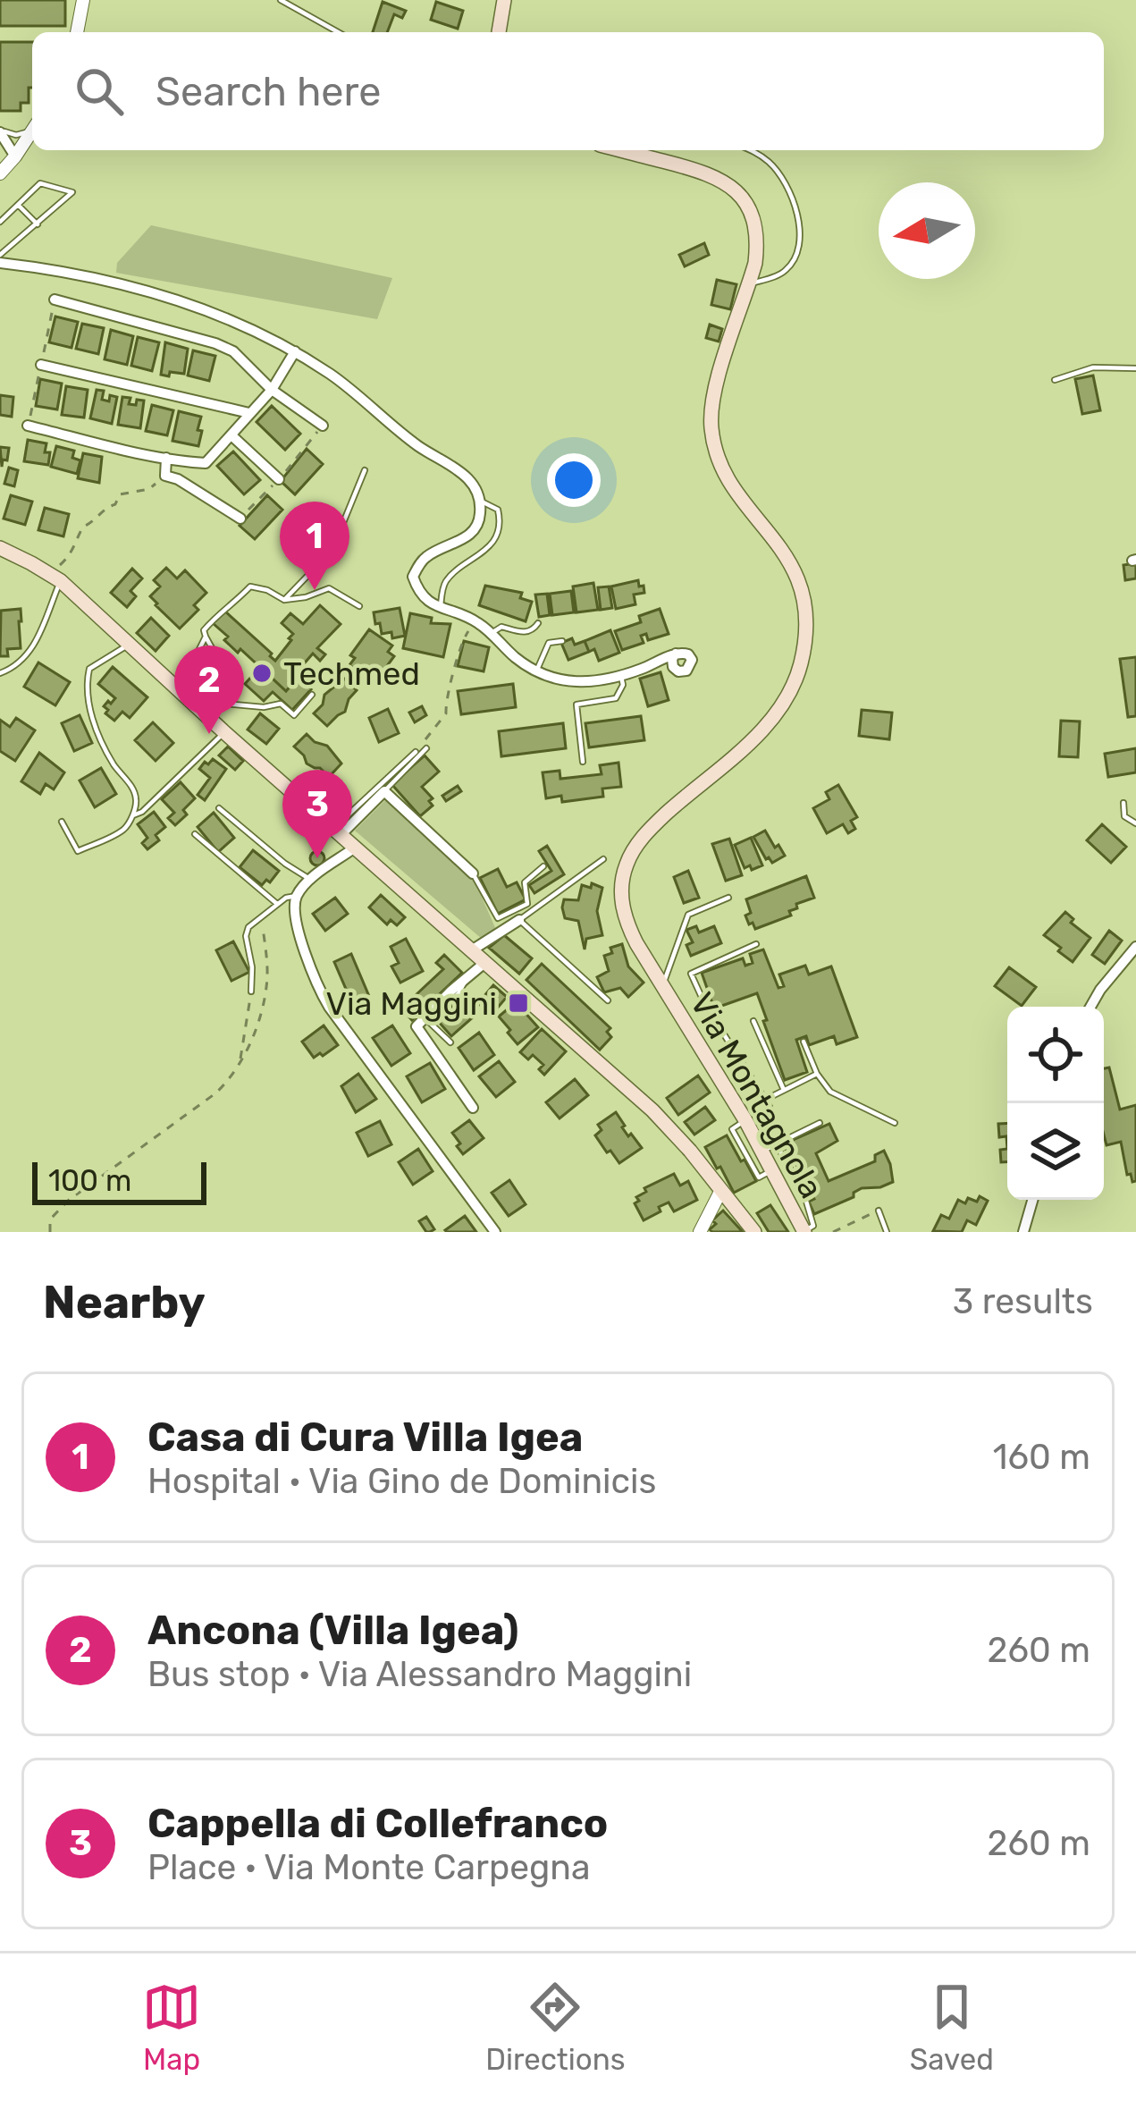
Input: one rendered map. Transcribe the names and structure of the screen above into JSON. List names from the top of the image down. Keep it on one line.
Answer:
{"streets":{"main road":["Via Montagnola"]},"places":{"other":["Techmed"],"transit":["Via Maggini"]},"scale_bar":"100 m","north":"left","page":{"search":"Search here","pins":["1","2","3"],"scale":"100 m","heading":["Nearby","3 results"],"list":[{"mark":"1","name":"Casa di Cura Villa Igea","note":"Hospital · Via Gino de Dominicis","value":"160 m"},{"mark":"2","name":"Ancona (Villa Igea)","note":"Bus stop · Via Alessandro Maggini","value":"260 m"},{"mark":"3","name":"Cappella di Collefranco","note":"Place · Via Monte Carpegna","value":"260 m"}],"nav":["Map","Directions","Saved"]}}
